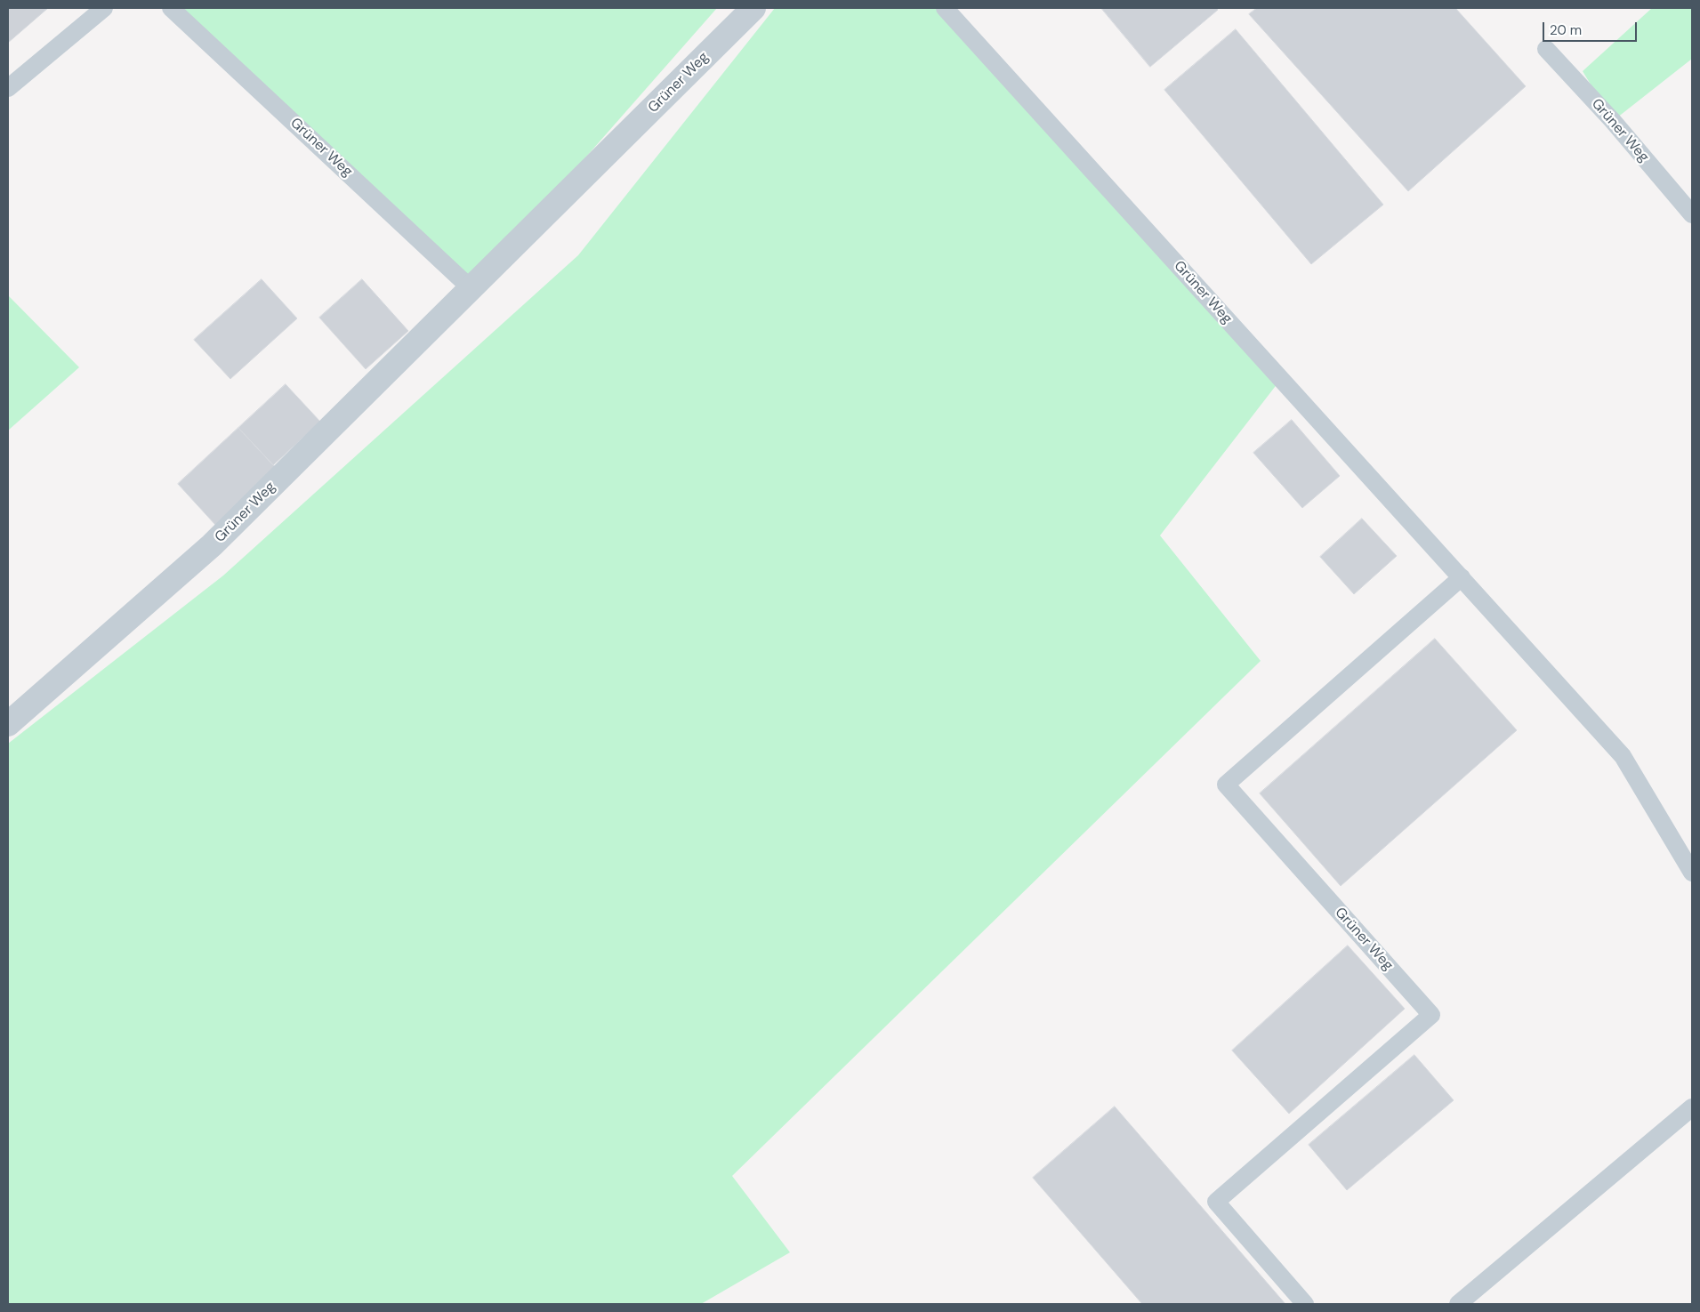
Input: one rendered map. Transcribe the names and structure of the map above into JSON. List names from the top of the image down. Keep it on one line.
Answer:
{"streets":{"street":["Grüner Weg"]},"scale_bar":"20 m"}
